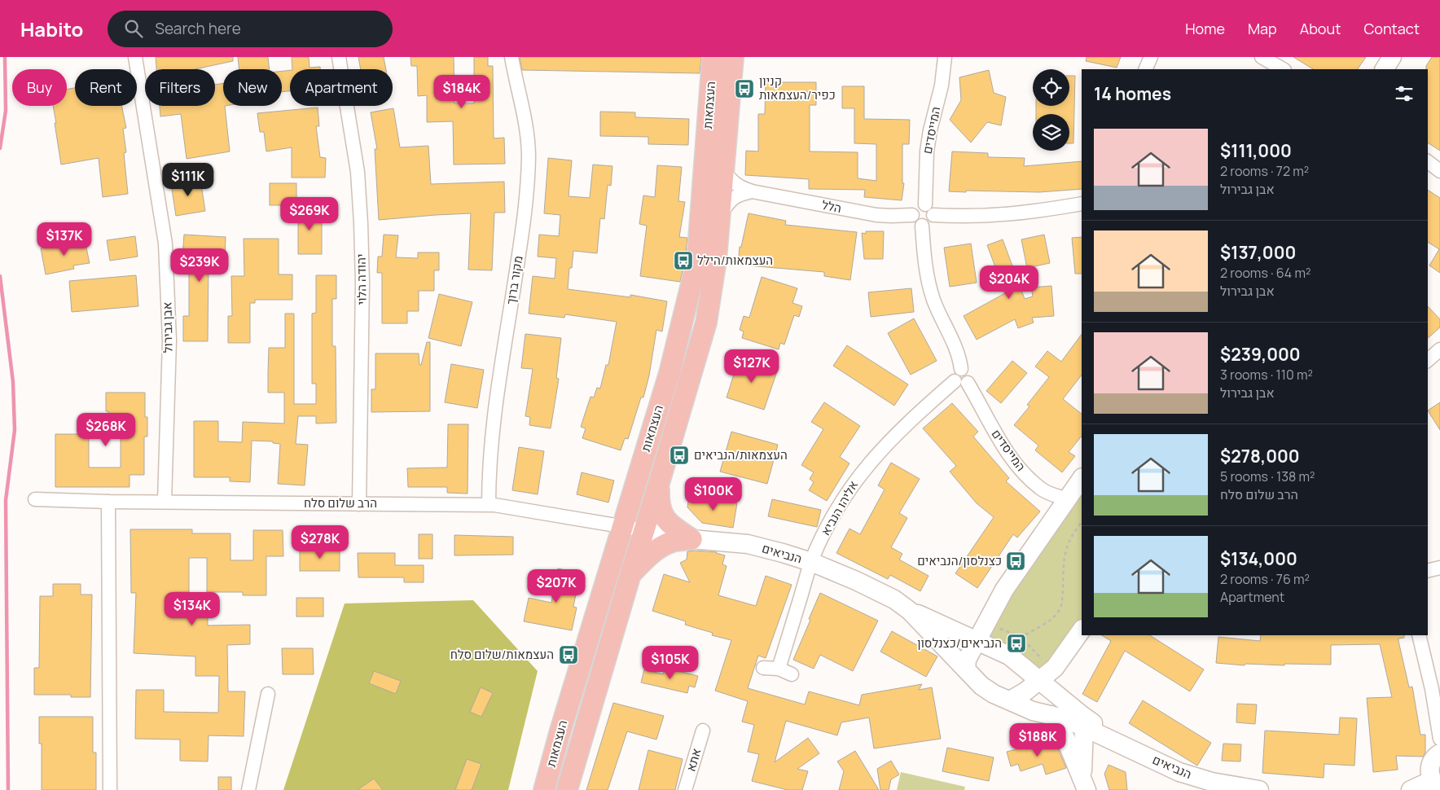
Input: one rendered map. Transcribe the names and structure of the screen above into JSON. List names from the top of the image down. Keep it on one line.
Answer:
{"streets":{"main road":["העצמאות"],"street":["המייסדים","הלל","יהודה הלוי","מקור ברוך","אבן גבירול","הרב שלום סלח","אליהו הנביא","הנביאים","אתא"]},"crossings":[["העצמאות","הלל"],["העצמאות","הרב שלום סלח"],["העצמאות","הנביאים"],["המייסדים","הלל"],["המייסדים","אליהו הנביא"],["יהודה הלוי","הרב שלום סלח"],["מקור ברוך","הרב שלום סלח"],["אבן גבירול","הרב שלום סלח"],["הרב שלום סלח","הנביאים"],["אליהו הנביא","הנביאים"]],"places":{"bus stop":["קניון כפיר/העצמאות","העצמאות/הילל","העצמאות/הנביאים","כצנלסון/הנביאים","הנביאים/כצנלסון","העצמאות/שלום סלח"]},"page":{"header":"Habito","search":"Search here","nav":["Home","Map","About","Contact"],"chip":["Buy","Rent","Filters","New","Apartment"],"heading":"14 homes","price":["$184K","$111K","$269K","$137K","$239K","$204K","$127K","$268K","$100K","$278K","$207K","$134K","$105K","$188K"],"list":[{"name":"$111,000","note":"2 rooms · 72 m² · אבן גבירול"},{"name":"$137,000","note":"2 rooms · 64 m² · אבן גבירול"},{"name":"$239,000","note":"3 rooms · 110 m² · אבן גבירול"},{"name":"$278,000","note":"5 rooms · 138 m² · הרב שלום סלח"},{"name":"$134,000","note":"2 rooms · 76 m² · Apartment"}]}}
